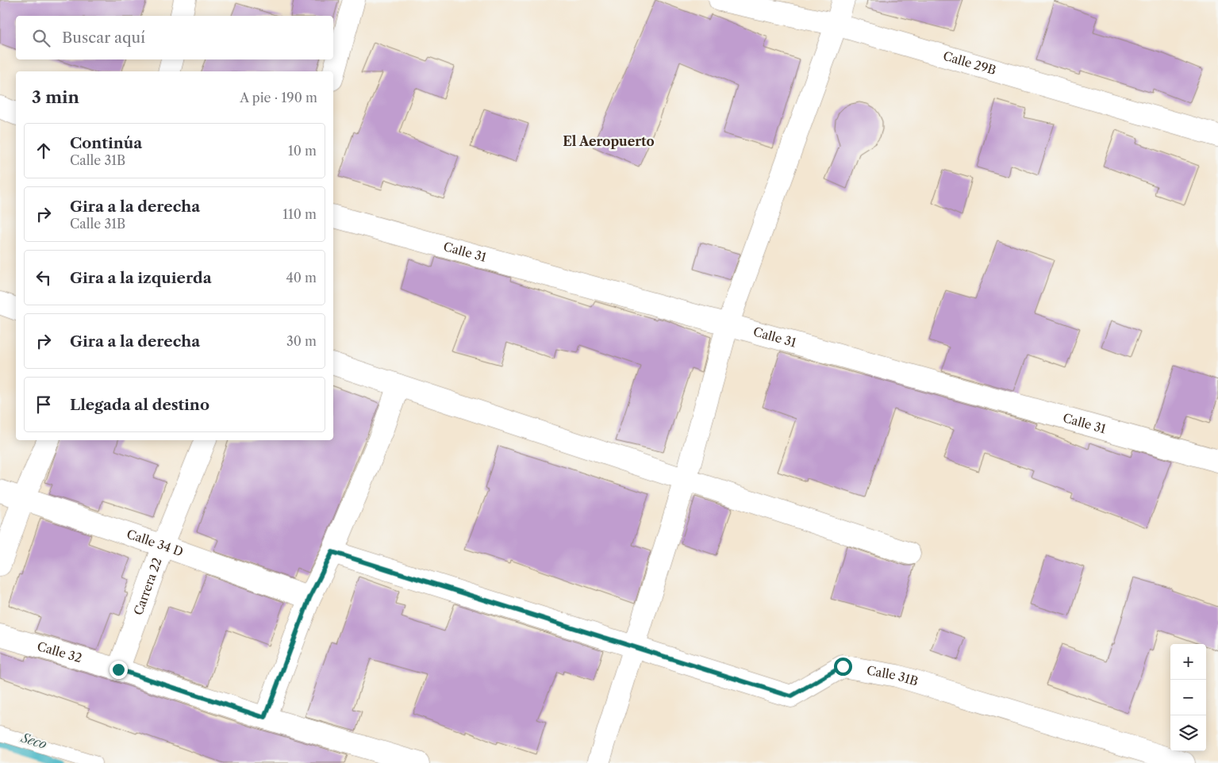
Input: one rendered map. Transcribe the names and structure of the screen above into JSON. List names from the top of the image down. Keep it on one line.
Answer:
{"streets":{"street":["Calle 29B","Calle 31","Calle 34 D","Carrera 22","Calle 32","Calle 31B"]},"crossings":[["Calle 34 D","Carrera 22"],["Carrera 22","Calle 32"]],"districts":["El Aeropuerto"],"water":["Seco"],"page":{"search":"Buscar aquí","heading":["3 min","A pie · 190 m"],"list":[["Continúa","Calle 31B","10 m"],["Gira a la derecha","Calle 31B","110 m"],["Gira a la izquierda","40 m"],["Gira a la derecha","30 m"],"Llegada al destino"],"map_buttons":["+","−"]}}
